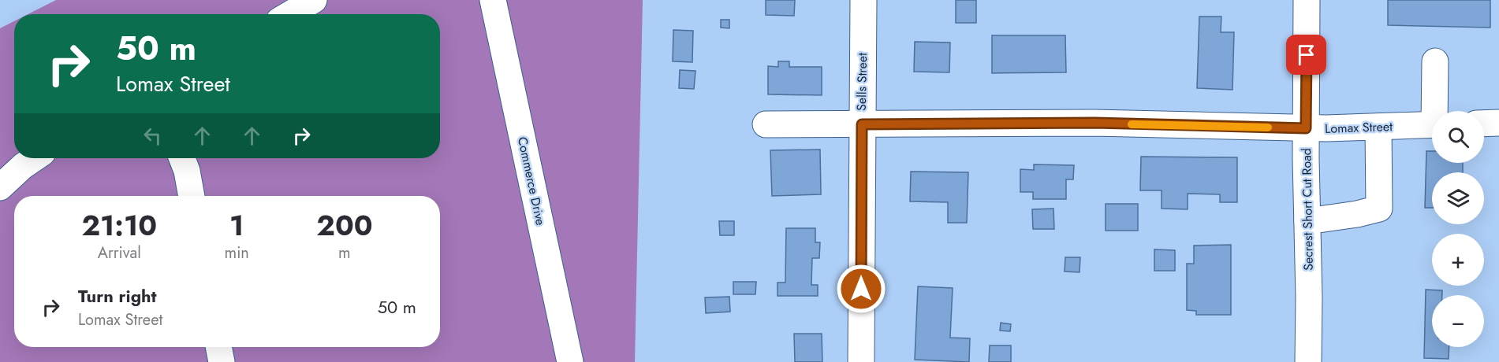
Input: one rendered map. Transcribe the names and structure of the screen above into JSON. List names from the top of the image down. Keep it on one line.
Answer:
{"streets":{"street":["Sells Street","Lomax Street","Commerce Drive","Secrest Short Cut Road"]},"crossings":[["Sells Street","Lomax Street"],["Lomax Street","Secrest Short Cut Road"]],"page":{"turn":["50 m","Lomax Street"],"map_buttons":["+","−"],"eta":["21:10","Arrival","1","min","200","m"],"list":[{"name":"Turn right","note":"Lomax Street","value":"50 m"}]}}
